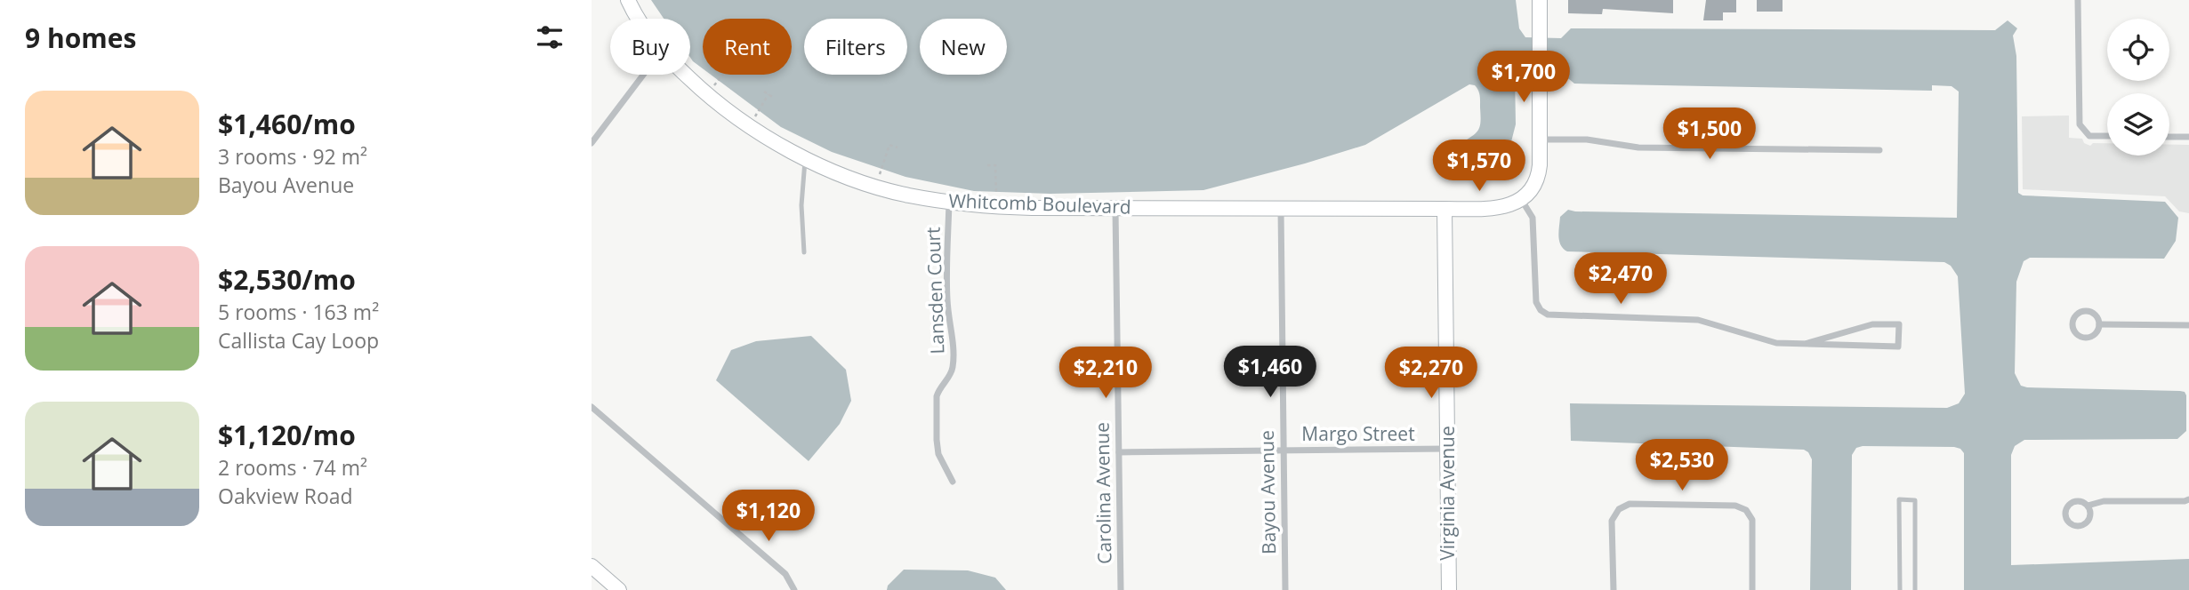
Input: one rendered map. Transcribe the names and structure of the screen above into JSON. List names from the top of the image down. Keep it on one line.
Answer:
{"streets":{"street":["Whitcomb Boulevard","Lansden Court","Margo Street","Bayou Avenue","Carolina Avenue","Virginia Avenue"]},"crossings":[["Whitcomb Boulevard","Lansden Court"],["Whitcomb Boulevard","Bayou Avenue"],["Whitcomb Boulevard","Carolina Avenue"],["Whitcomb Boulevard","Virginia Avenue"],["Margo Street","Bayou Avenue"],["Margo Street","Carolina Avenue"],["Margo Street","Virginia Avenue"]],"page":{"heading":"9 homes","chip":["Buy","Rent","Filters","New"],"price":["$1,700","$1,500","$1,570","$2,470","$1,460","$2,210","$2,270","$2,530","$1,120"],"list":[{"name":"$1,460/mo","note":"3 rooms · 92 m² · Bayou Avenue"},{"name":"$2,530/mo","note":"5 rooms · 163 m² · Callista Cay Loop"},{"name":"$1,120/mo","note":"2 rooms · 74 m² · Oakview Road"}]}}
